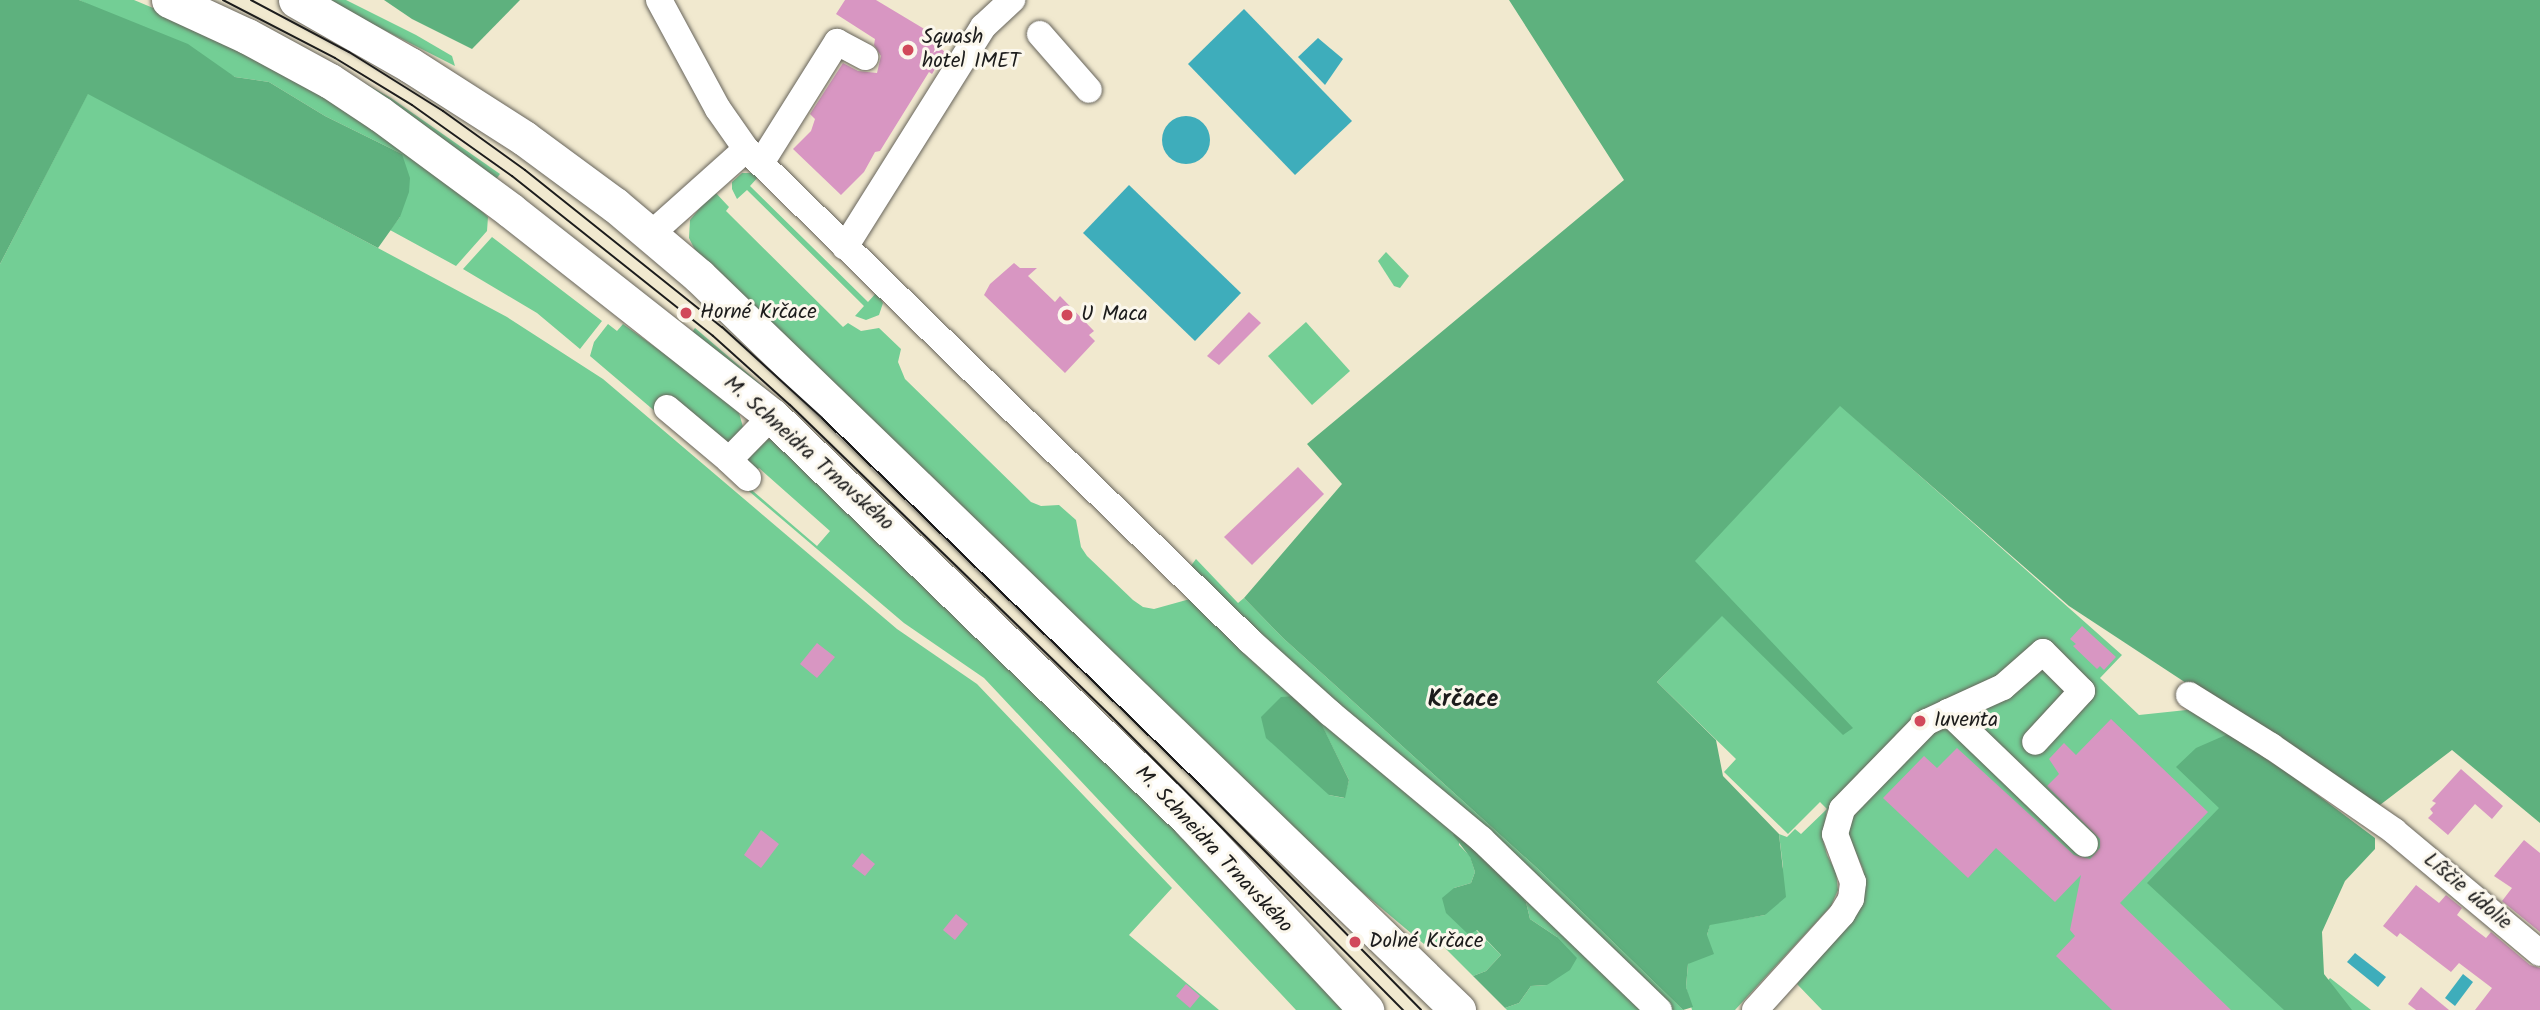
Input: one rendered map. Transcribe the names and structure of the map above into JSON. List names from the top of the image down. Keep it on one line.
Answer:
{"streets":{"main road":["M. Schneidra Trnavského"],"street":["Líščie údolie"]},"districts":["Krčace"],"places":["Squash hotel IMET","Horné Krčace","U Maca","Iuventa","Dolné Krčace"]}
